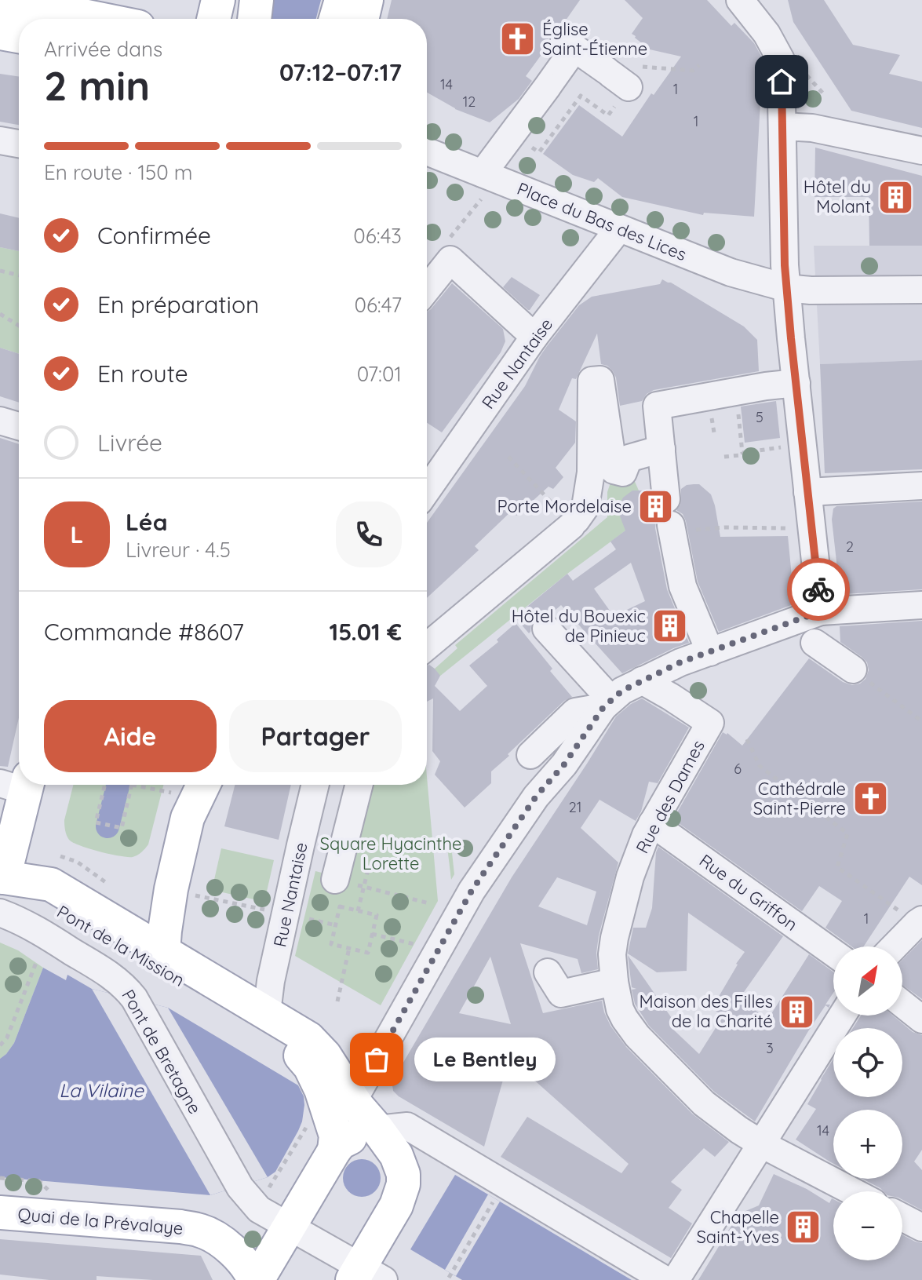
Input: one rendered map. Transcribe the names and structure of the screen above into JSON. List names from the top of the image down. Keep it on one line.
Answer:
{"streets":{"main road":["Pont de la Mission","Quai de la Prévalaye"],"street":["Place du Bas des Lices","Rue Nantaise","Rue des Dames","Rue du Griffon","Pont de Bretagne"]},"crossings":[["Place du Bas des Lices","Rue Nantaise"],["Rue Nantaise","Pont de la Mission"],["Rue des Dames","Rue du Griffon"]],"water":["La Vilaine"],"parks":["Square Hyacinthe Lorette"],"places":{"church":["Église Saint-Étienne","Cathédrale Saint-Pierre"],"building":["Hôtel du Molant","Porte Mordelaise","Hôtel du Bouexic de Pinieuc","Maison des Filles de la Charité","Chapelle Saint-Yves"],"other":["Le Bentley"]},"house_numbers":["14","1","12","1","5","2","6","21","1","3","14"],"north":"top right","page":{"heading":["2 min","Arrivée dans","07:12–07:17"],"panel":["Léa","Livreur · 4.5","Commande #8607","15.01 €"],"bar":"En route · 150 m","list":[["Confirmée","06:43"],["En préparation","06:47"],["En route","07:01"],"Livrée"],"round":"L","buttons":["Aide","Partager"],"map_buttons":["+","−"],"bubble":"Le Bentley"}}
